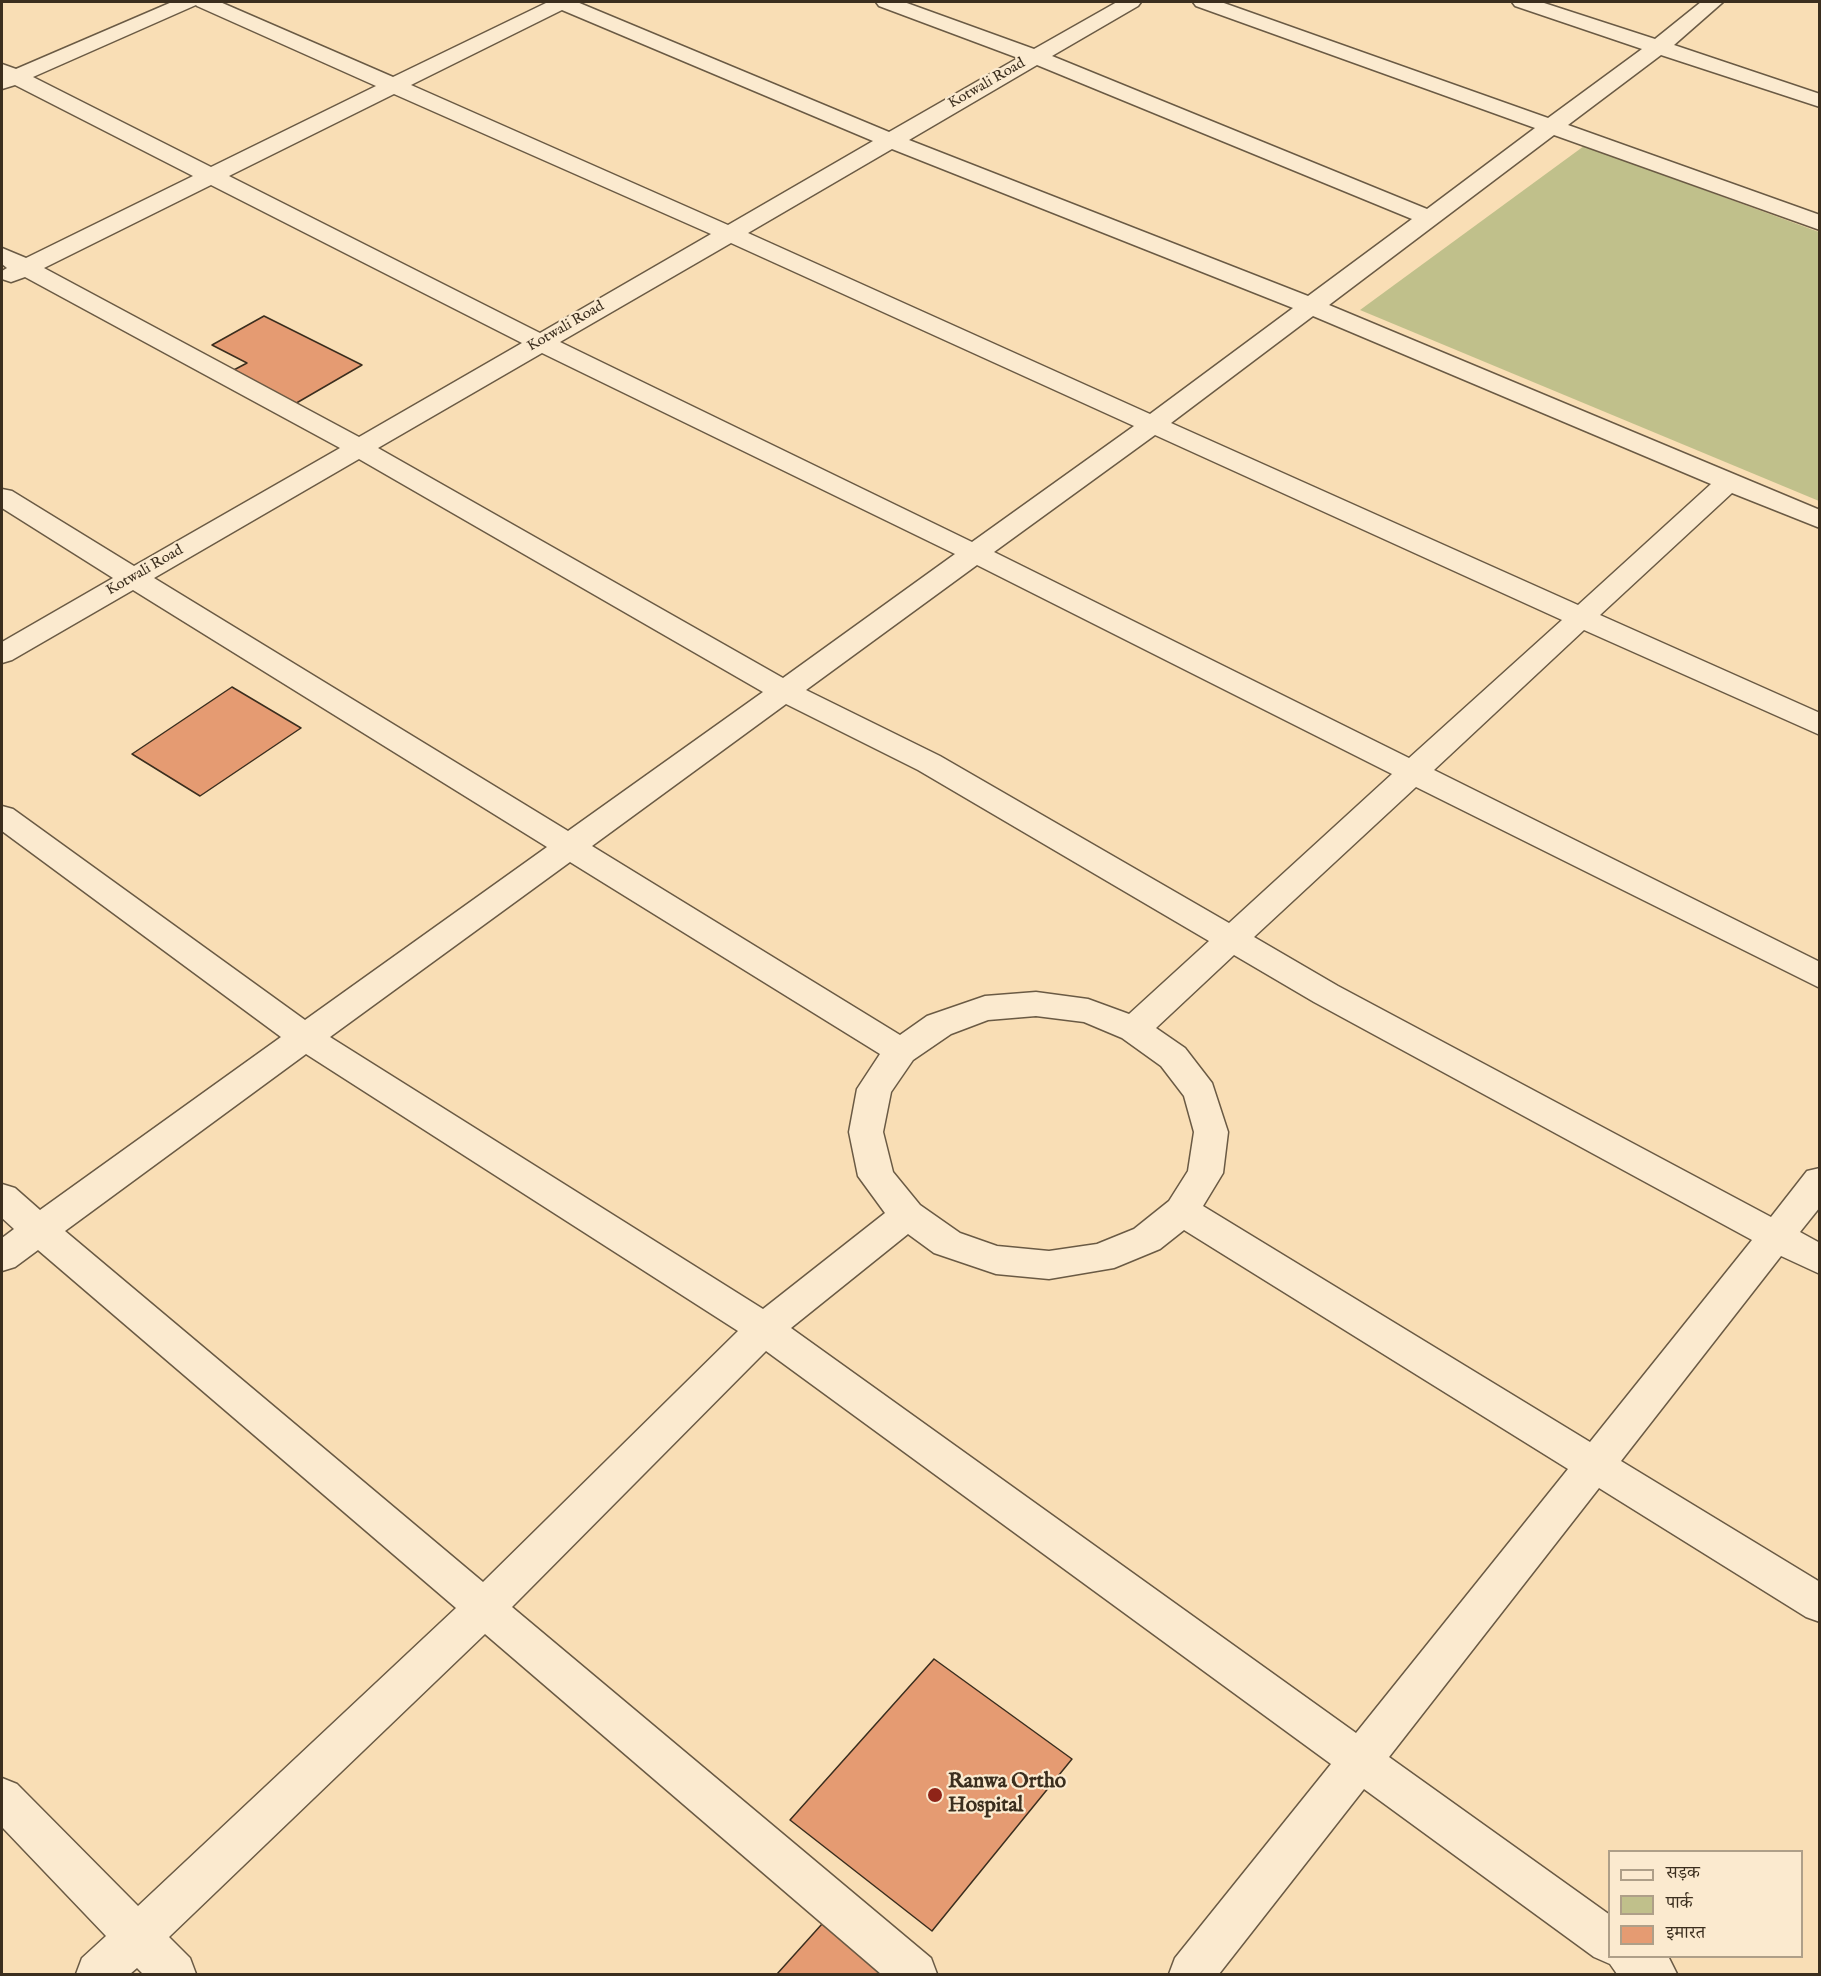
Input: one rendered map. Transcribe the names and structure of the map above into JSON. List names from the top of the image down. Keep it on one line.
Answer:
{"streets":{"street":["Kotwali Road"]},"places":["Ranwa Ortho Hospital"],"legend":["सड़क","पार्क","इमारत"]}
